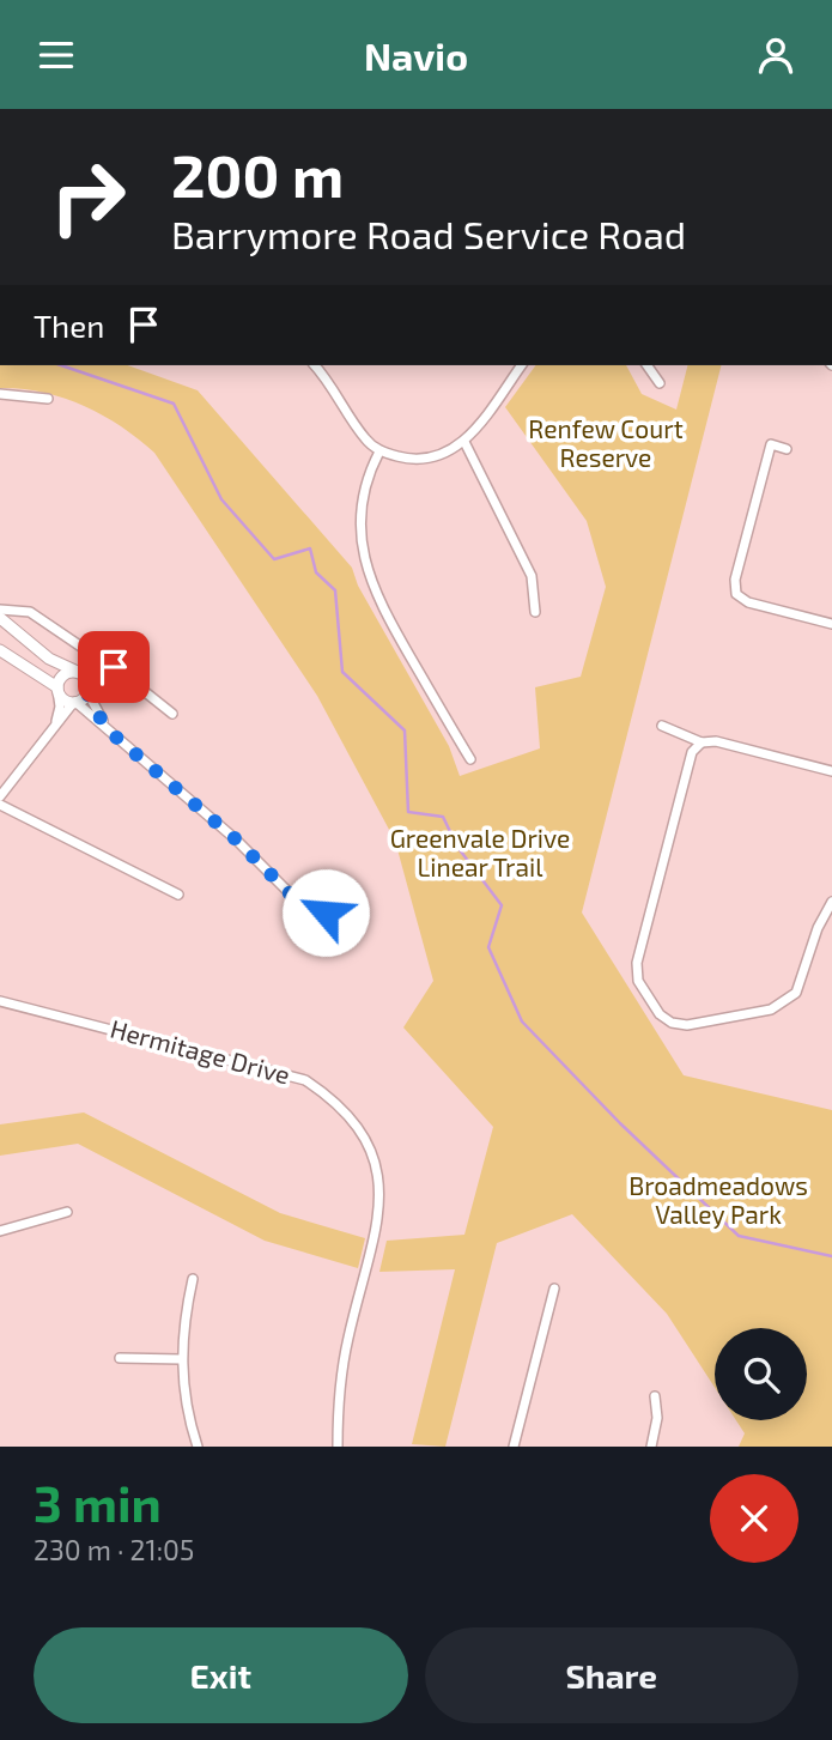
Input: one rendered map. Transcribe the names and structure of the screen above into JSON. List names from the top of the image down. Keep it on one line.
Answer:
{"streets":{"street":["Hermitage Drive"]},"parks":["Renfew Court Reserve","Greenvale Drive Linear Trail","Broadmeadows Valley Park"],"page":{"header":"Navio","turn":["200 m","Barrymore Road Service Road"],"then":"Then","heading":["3 min","230 m · 21:05"],"buttons":["Exit","Share"]}}
